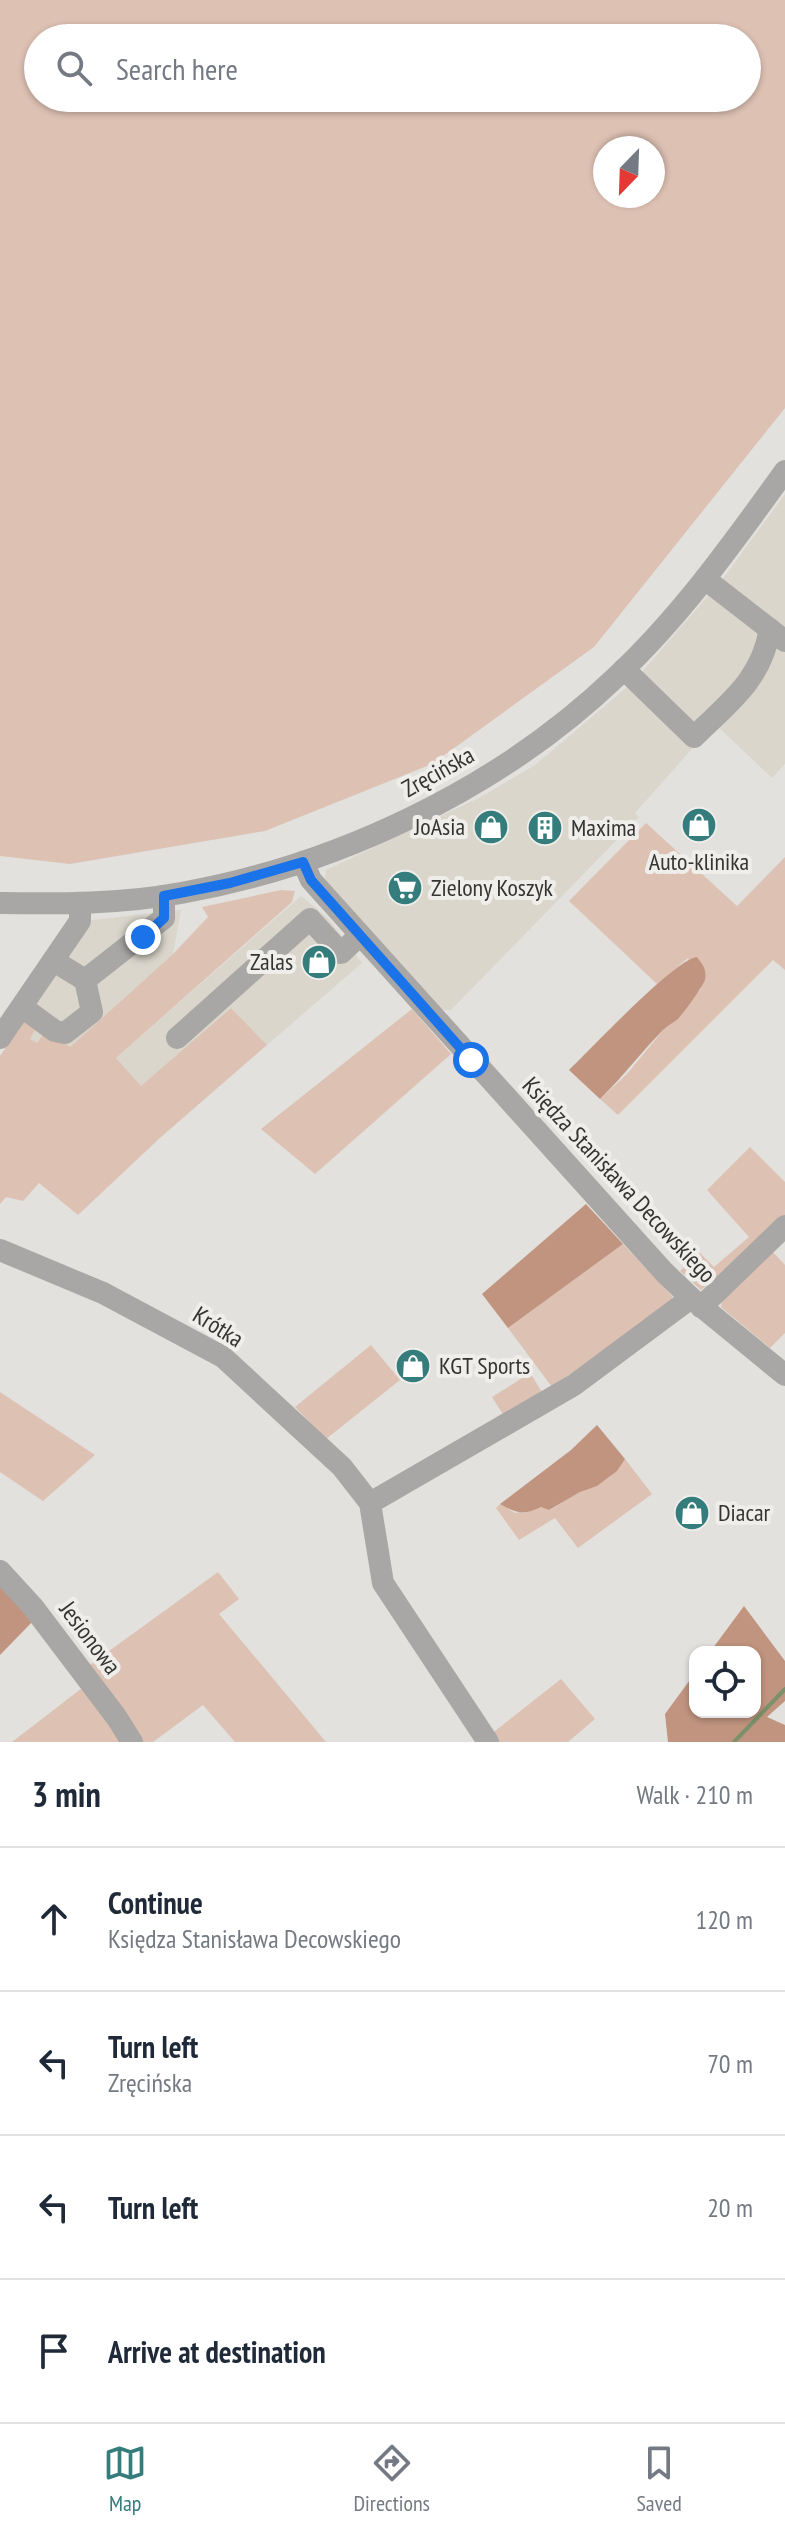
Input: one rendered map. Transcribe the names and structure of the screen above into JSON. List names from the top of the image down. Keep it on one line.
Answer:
{"streets":{"street":["Zręcińska","Księdza Stanisława Decowskiego","Krótka","Jesionowa"]},"crossings":[["Zręcińska","Księdza Stanisława Decowskiego"]],"places":{"shop":["Auto-klinika","JoAsia","Zalas","KGT Sports","Diacar"],"building":["Maxima"],"supermarket":["Zielony Koszyk"]},"north":"bottom left","page":{"search":"Search here","heading":["3 min","Walk · 210 m"],"list":[["Continue","Księdza Stanisława Decowskiego","120 m"],["Turn left","Zręcińska","70 m"],["Turn left","20 m"],"Arrive at destination"],"nav":["Map","Directions","Saved"]}}
